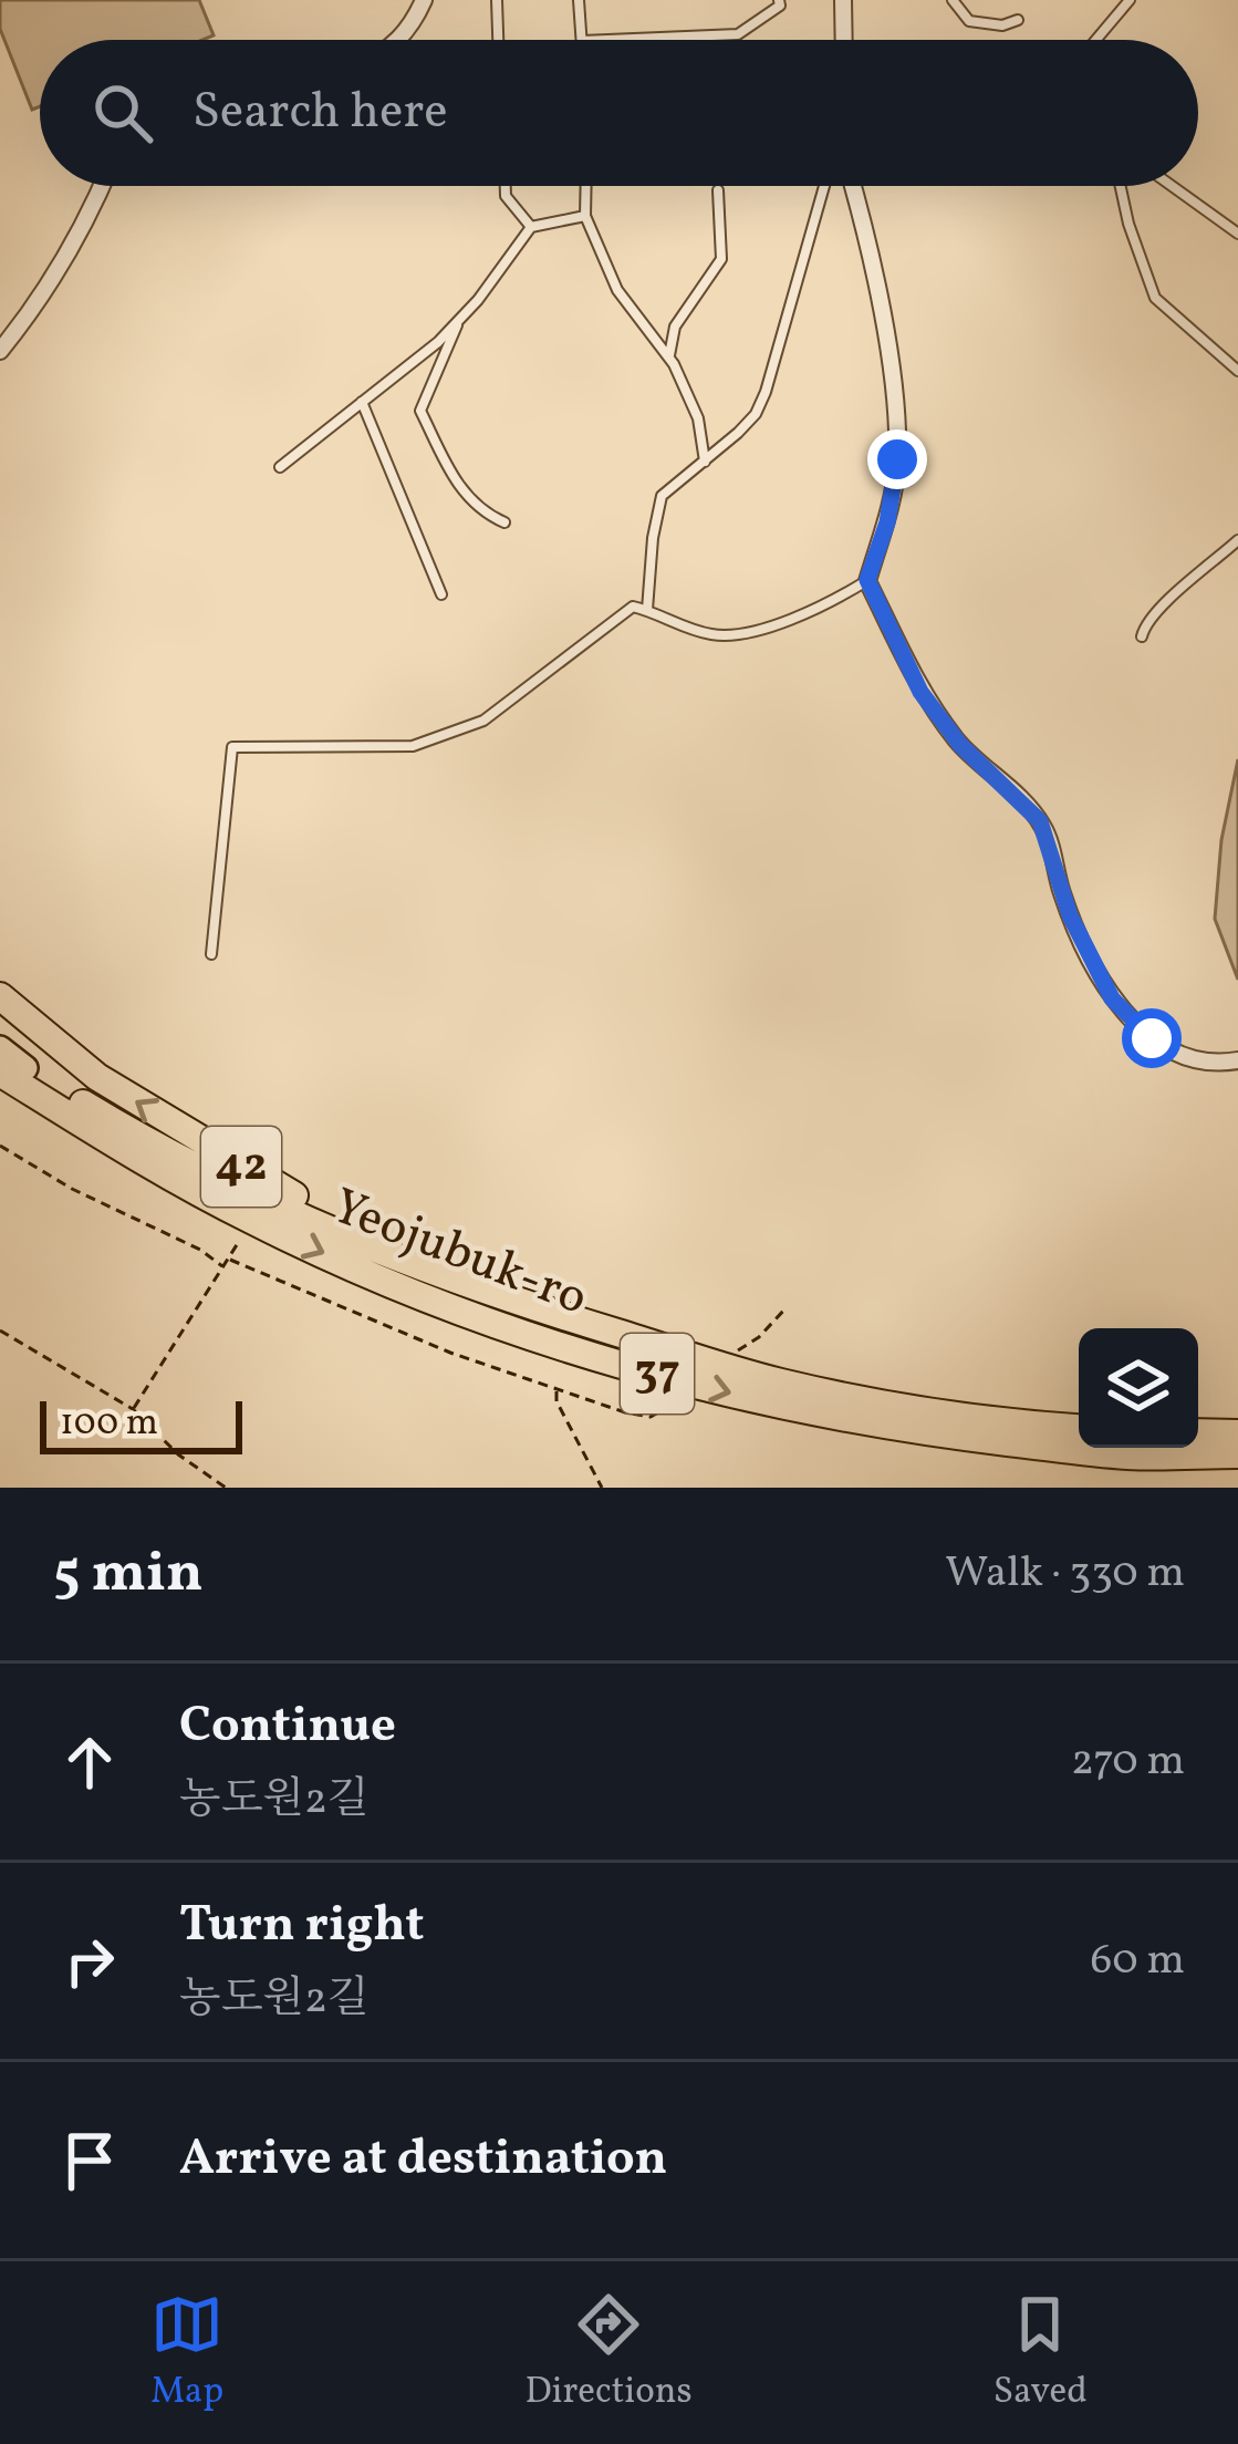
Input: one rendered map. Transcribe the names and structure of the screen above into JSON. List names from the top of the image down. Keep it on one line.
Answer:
{"streets":{"highway":["42","Yeojubuk-ro","37"]},"crossings":[["42","Yeojubuk-ro"]],"scale_bar":"100 m","page":{"search":"Search here","scale":"100 m","heading":["5 min","Walk · 330 m"],"list":[["Continue","농도원2길","270 m"],["Turn right","농도원2길","60 m"],"Arrive at destination"],"nav":["Map","Directions","Saved"]}}
